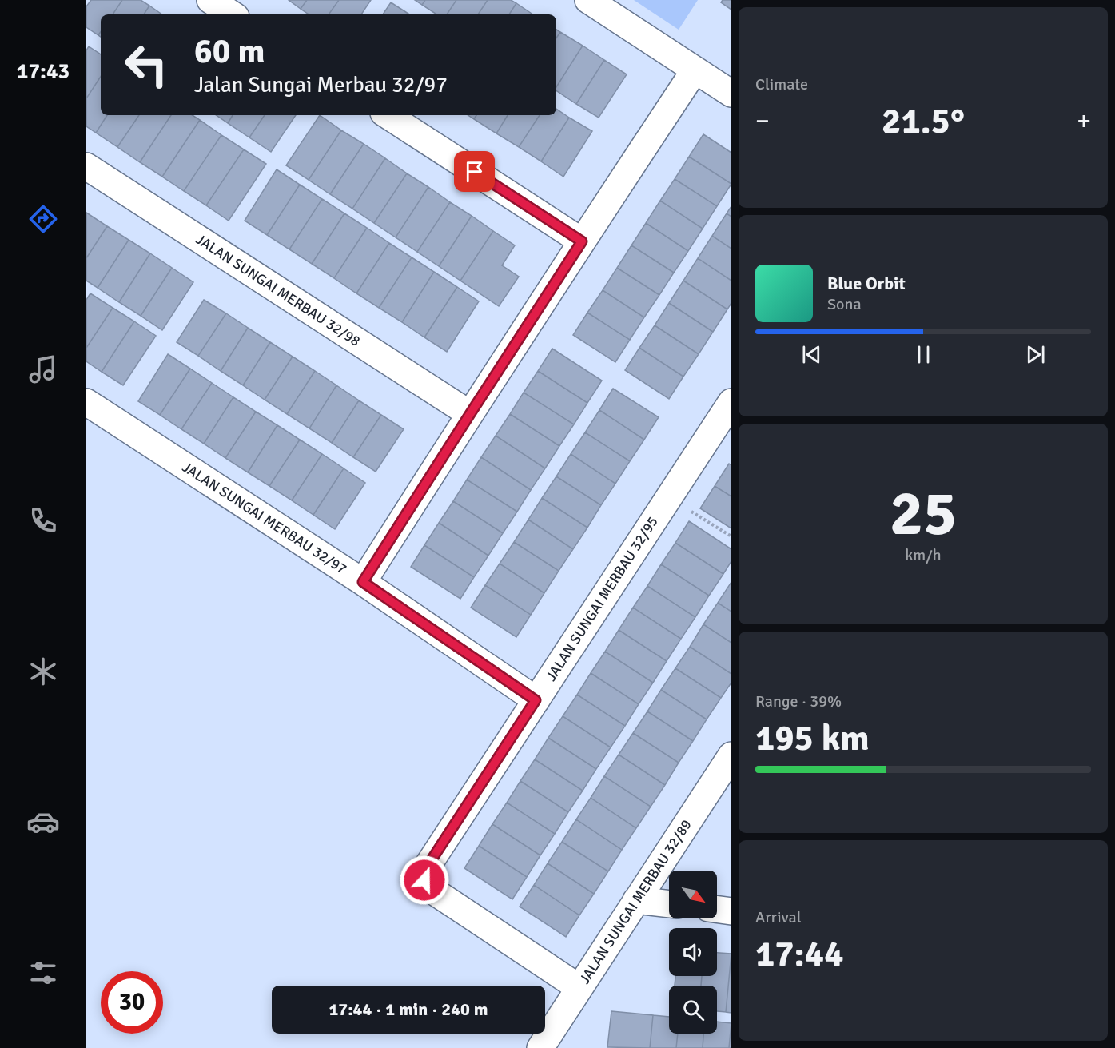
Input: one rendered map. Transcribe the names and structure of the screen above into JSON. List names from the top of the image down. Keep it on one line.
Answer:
{"streets":{"street":["JALAN SUNGAI MERBAU 32/98","JALAN SUNGAI MERBAU 32/97","JALAN SUNGAI MERBAU 32/95","JALAN SUNGAI MERBAU 32/89"]},"crossings":[["JALAN SUNGAI MERBAU 32/97","JALAN SUNGAI MERBAU 32/95"],["JALAN SUNGAI MERBAU 32/95","JALAN SUNGAI MERBAU 32/89"]],"north":"bottom right","page":{"tabs":"17:43","tile":["Climate",["25","km/h"],["Range · 39%","195 km"],["Arrival","17:44"]],"turn":["60 m","Jalan Sungai Merbau 32/97"],"heat":["−","21.5°","+"],"song":["Blue Orbit","Sona"],"limit":"30","trip":"17:44 · 1 min · 240 m"}}
